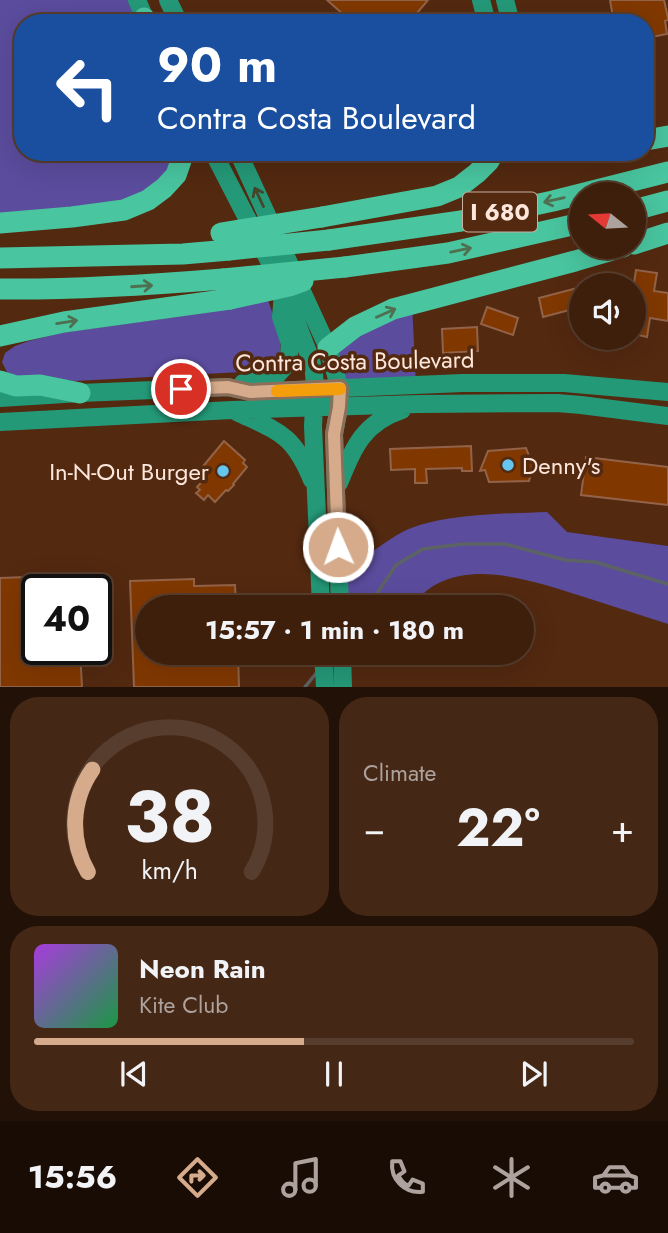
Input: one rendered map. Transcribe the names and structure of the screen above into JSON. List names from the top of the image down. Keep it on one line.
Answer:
{"streets":{"highway":["I 680"],"main road":["Contra Costa Boulevard"]},"places":["Denny's","In-N-Out Burger"],"north":"left","page":{"turn":["90 m","Contra Costa Boulevard"],"limit":"40","trip":"15:57 · 1 min · 180 m","tile":"Climate","heat":["−","22°","+"],"song":["Neon Rain","Kite Club"],"tabs":"15:56","gauge":["38","km/h"]}}
